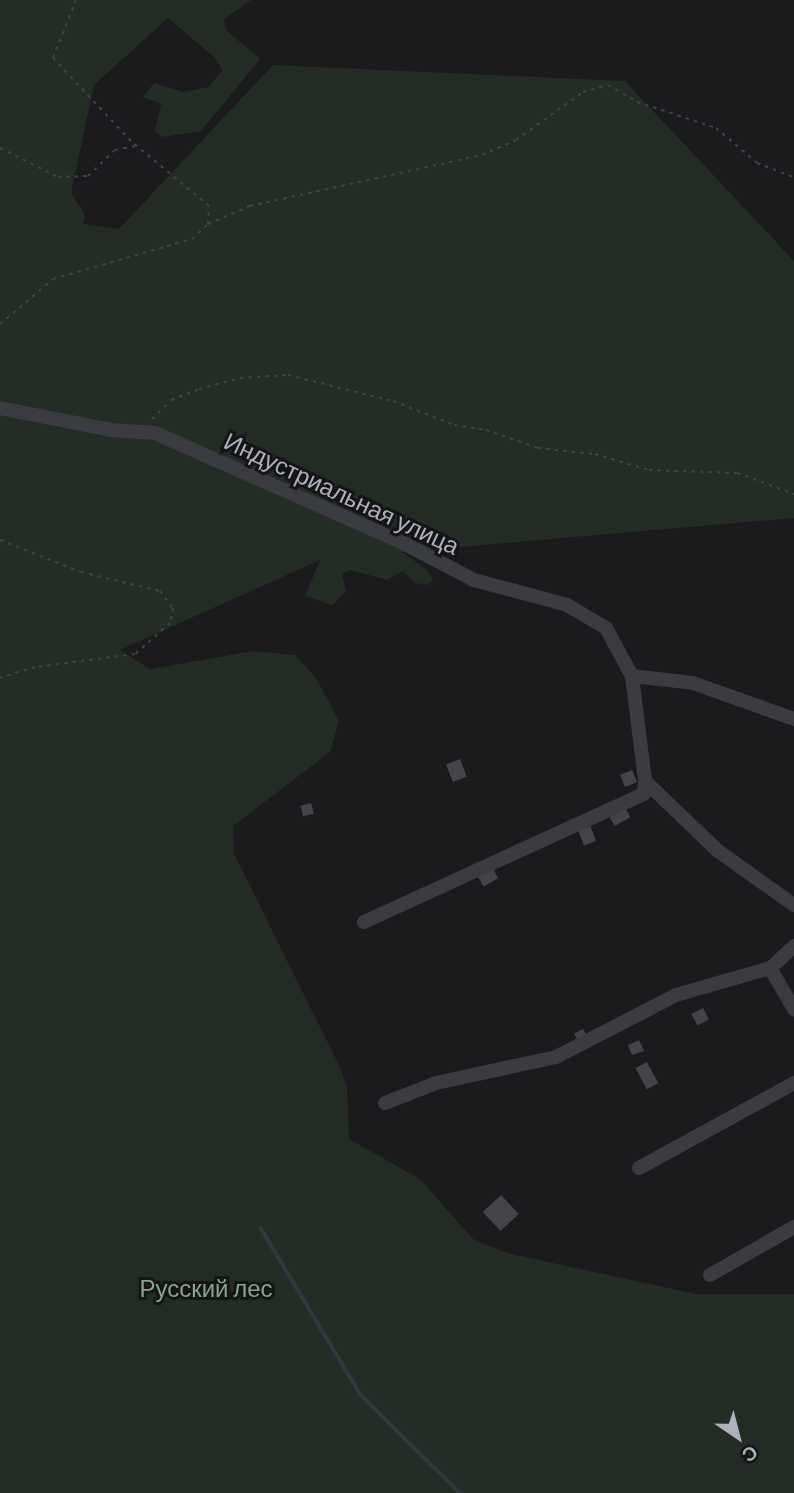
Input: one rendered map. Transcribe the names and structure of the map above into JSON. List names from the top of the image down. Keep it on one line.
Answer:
{"streets":{"street":["Индустриальная улица"]},"parks":["Русский лес"],"north":"bottom right"}
